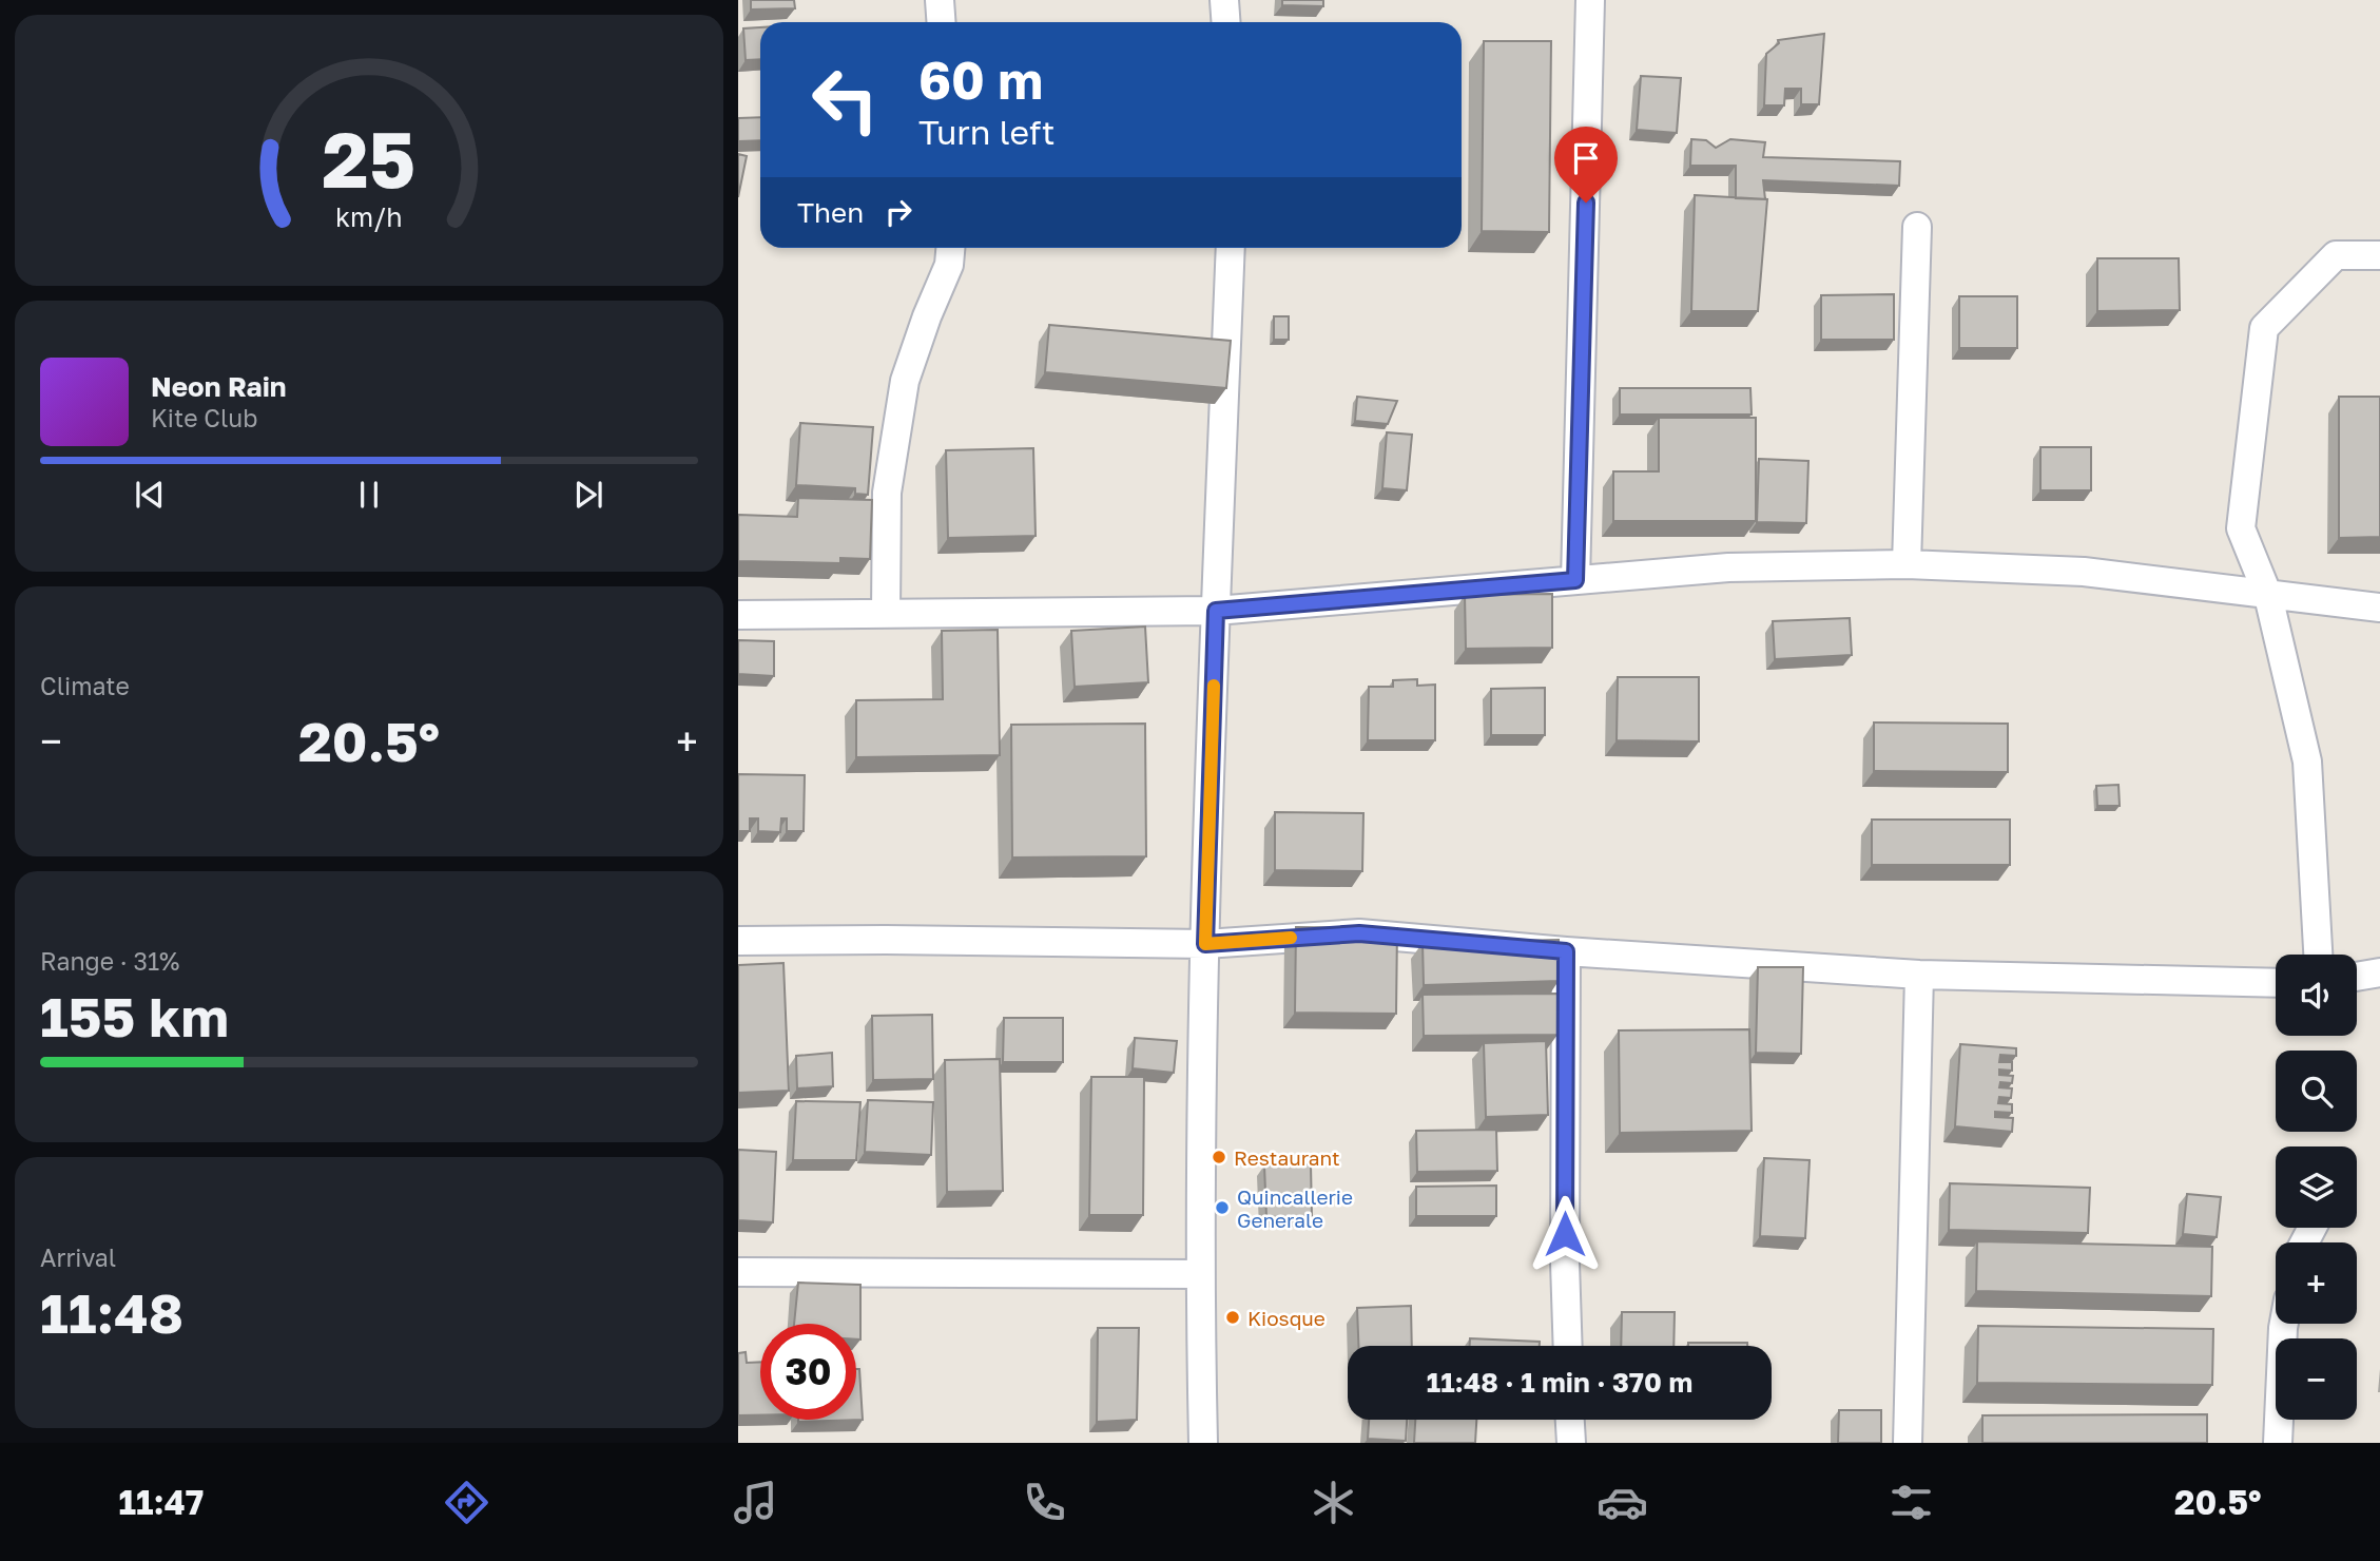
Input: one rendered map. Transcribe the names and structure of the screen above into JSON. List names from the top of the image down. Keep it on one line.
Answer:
{"places":["Restaurant","Quincallerie Generale","Kiosque"],"page":{"turn":["60 m","Turn left"],"then":"Then","song":["Neon Rain","Kite Club"],"tile":["Climate",["Range · 31%","155 km"],["Arrival","11:48"]],"heat":["−","20.5°","+"],"map_buttons":["+","−"],"limit":"30","trip":"11:48 · 1 min · 370 m","tabs":["11:47","20.5°"],"gauge":["25","km/h"]}}
